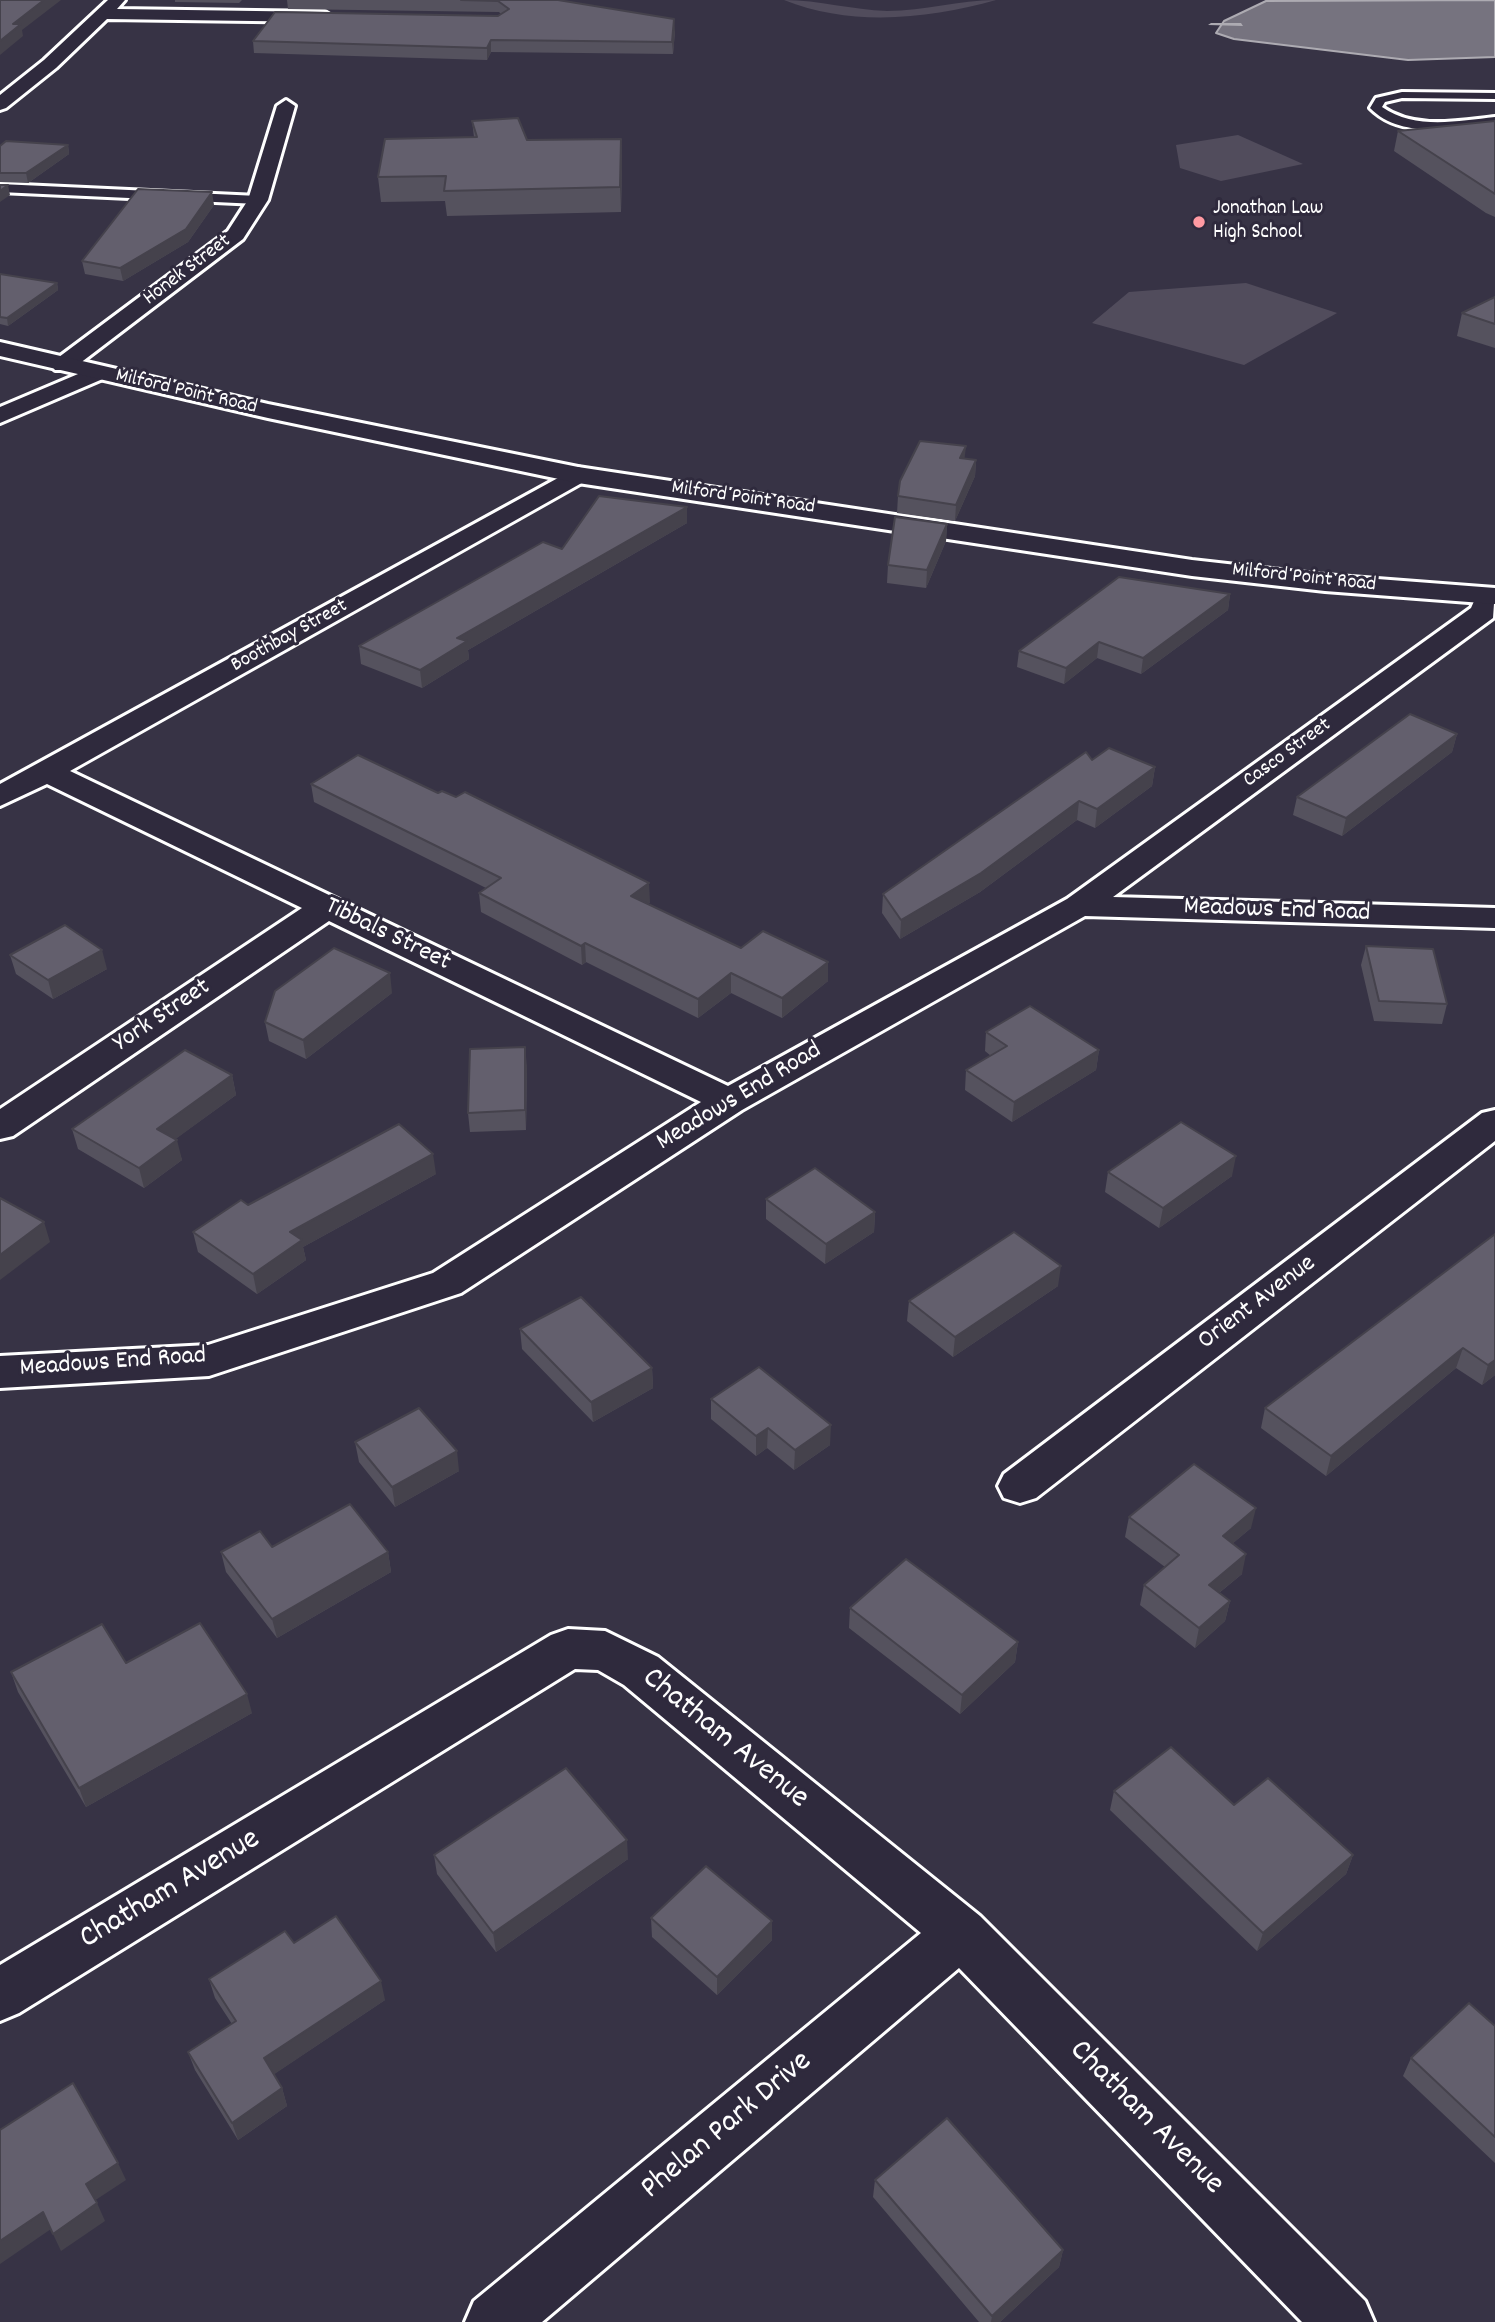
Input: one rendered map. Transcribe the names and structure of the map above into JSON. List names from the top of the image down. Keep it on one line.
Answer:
{"streets":{"street":["Honek Street","Milford Point Road","Boothbay Street","Casco Street","Meadows End Road","Tibbals Street","York Street","Orient Avenue","Chatham Avenue","Phelan Park Drive"]},"crossings":[["Honek Street","Milford Point Road"],["Milford Point Road","Boothbay Street"],["Milford Point Road","Casco Street"],["Boothbay Street","Tibbals Street"],["Casco Street","Meadows End Road"],["Meadows End Road","Tibbals Street"],["Tibbals Street","York Street"],["Chatham Avenue","Phelan Park Drive"]],"places":["Jonathan Law High School"]}
